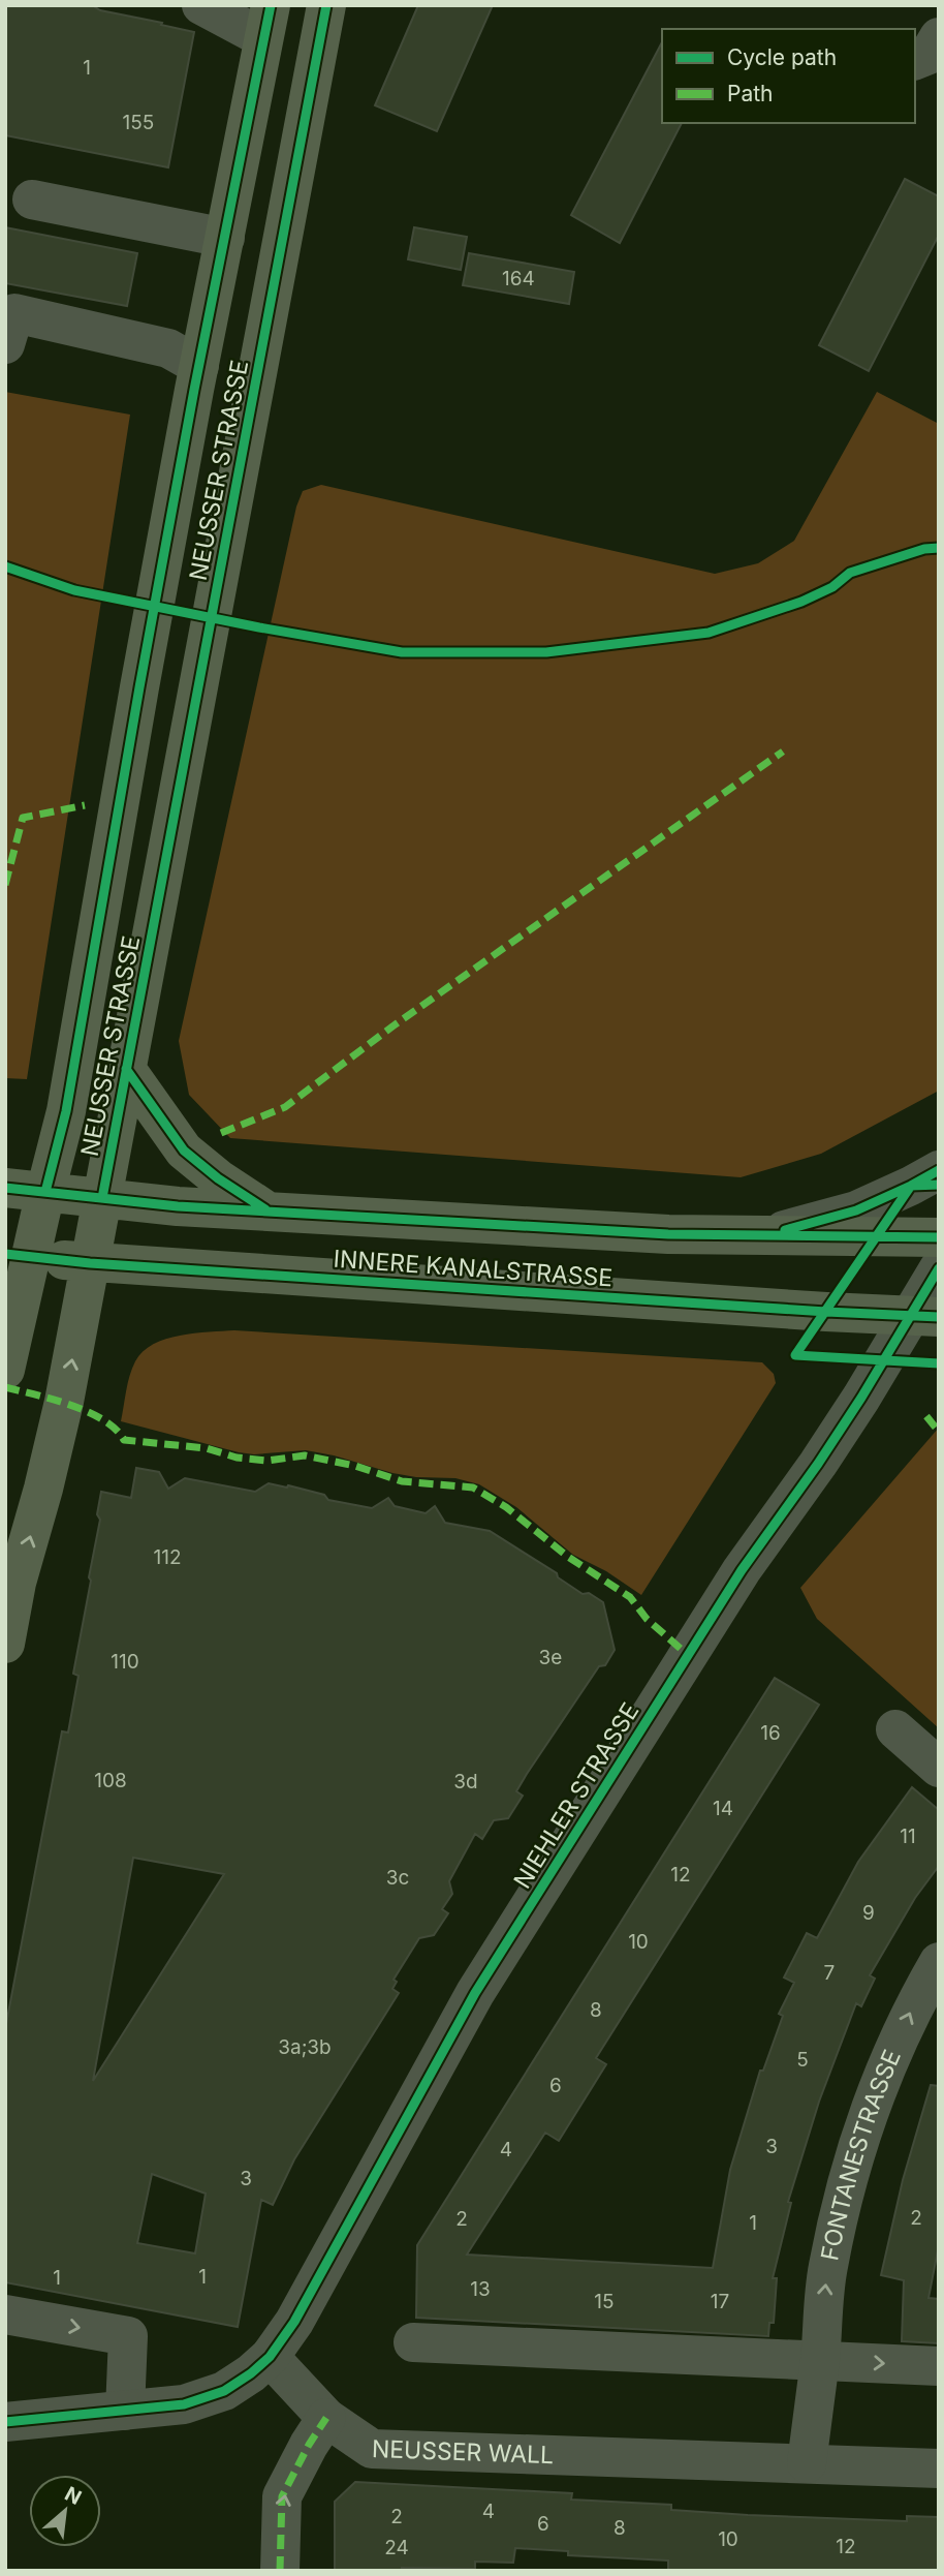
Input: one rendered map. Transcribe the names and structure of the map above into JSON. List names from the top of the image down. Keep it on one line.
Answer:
{"streets":{"main road":["NEUSSER STRASSE","INNERE KANALSTRASSE"],"street":["NIEHLER STRASSE","FONTANESTRASSE","NEUSSER WALL"]},"crossings":[["NEUSSER STRASSE","INNERE KANALSTRASSE"],["INNERE KANALSTRASSE","NIEHLER STRASSE"],["NIEHLER STRASSE","NEUSSER WALL"]],"one_way":["FONTANESTRASSE"],"house_numbers":["1","155","164","112","3e","110","16","108","3d","14","11","12","3c","9","10","7","8","3a;3b","5","6","3","4","3","2","2","1","1","1","13","15","17","4","2","6","8","10","12","24"],"legend":["Cycle path","Path"],"north":"top right"}
